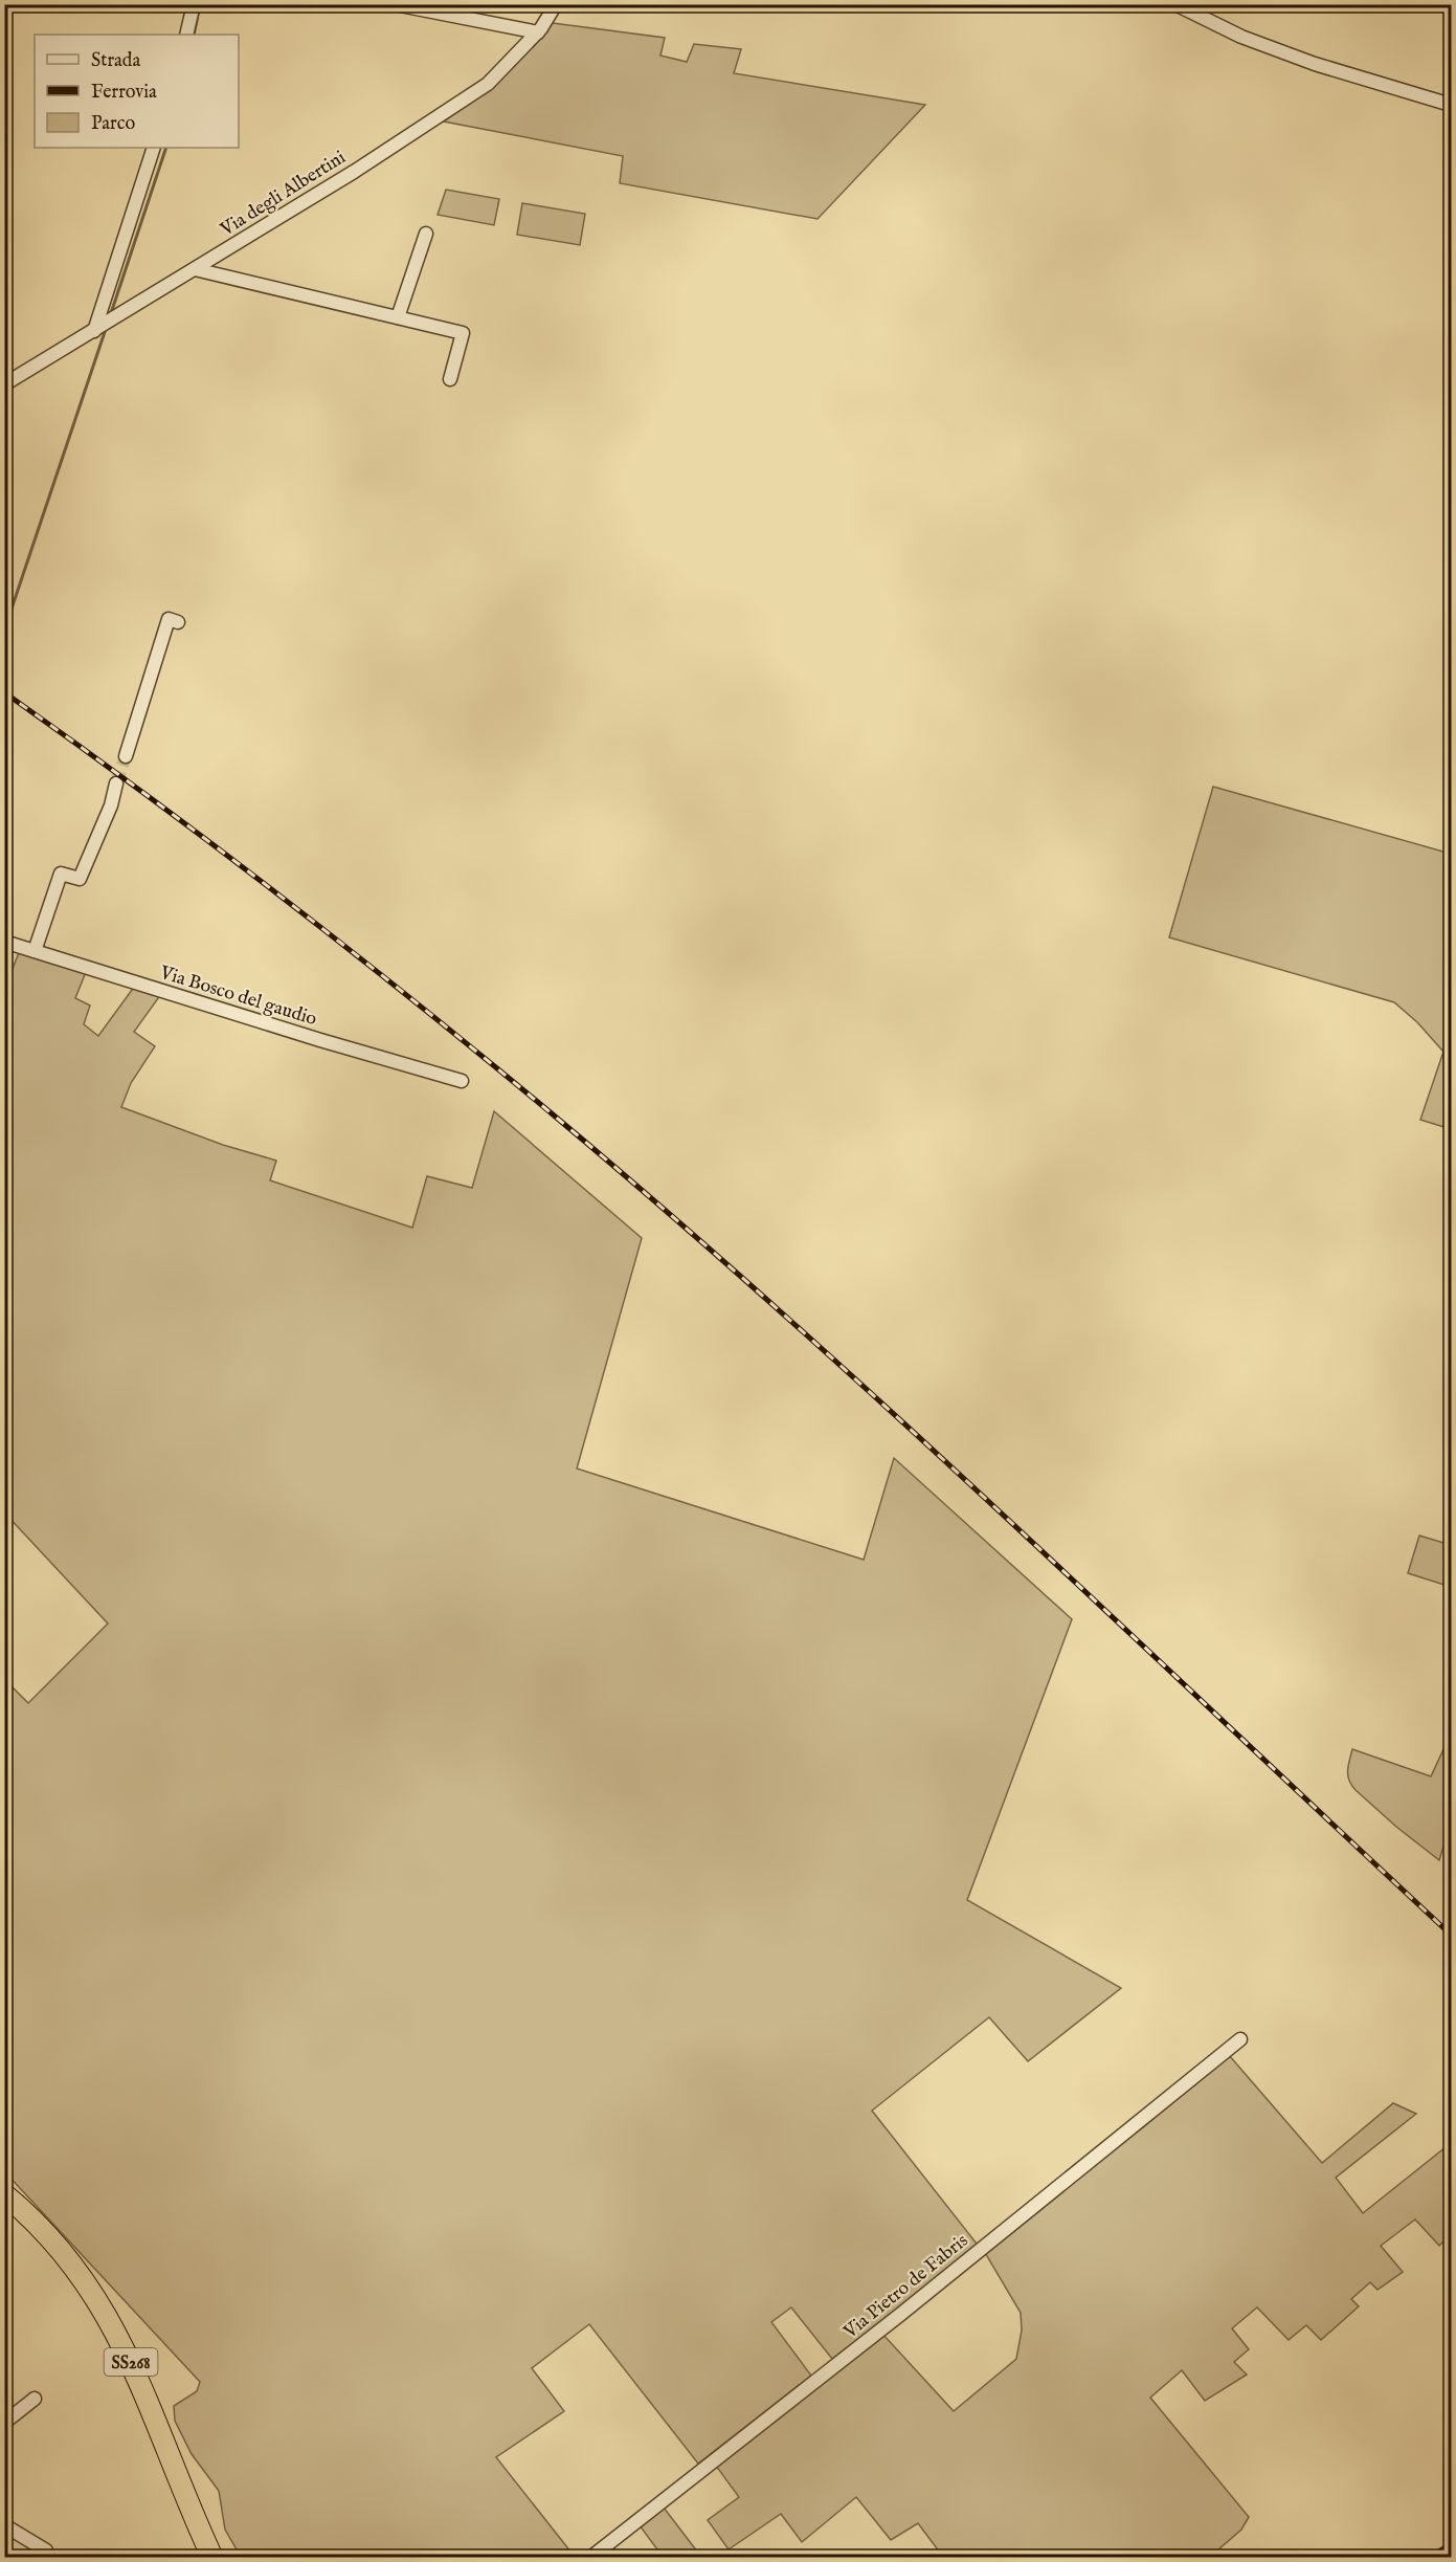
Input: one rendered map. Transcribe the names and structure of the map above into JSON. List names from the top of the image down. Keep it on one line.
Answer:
{"streets":{"highway":["SS268"],"street":["Via degli Albertini","Via Bosco del gaudio","Via Pietro de Fabris"]},"legend":["Strada","Ferrovia","Parco"]}
